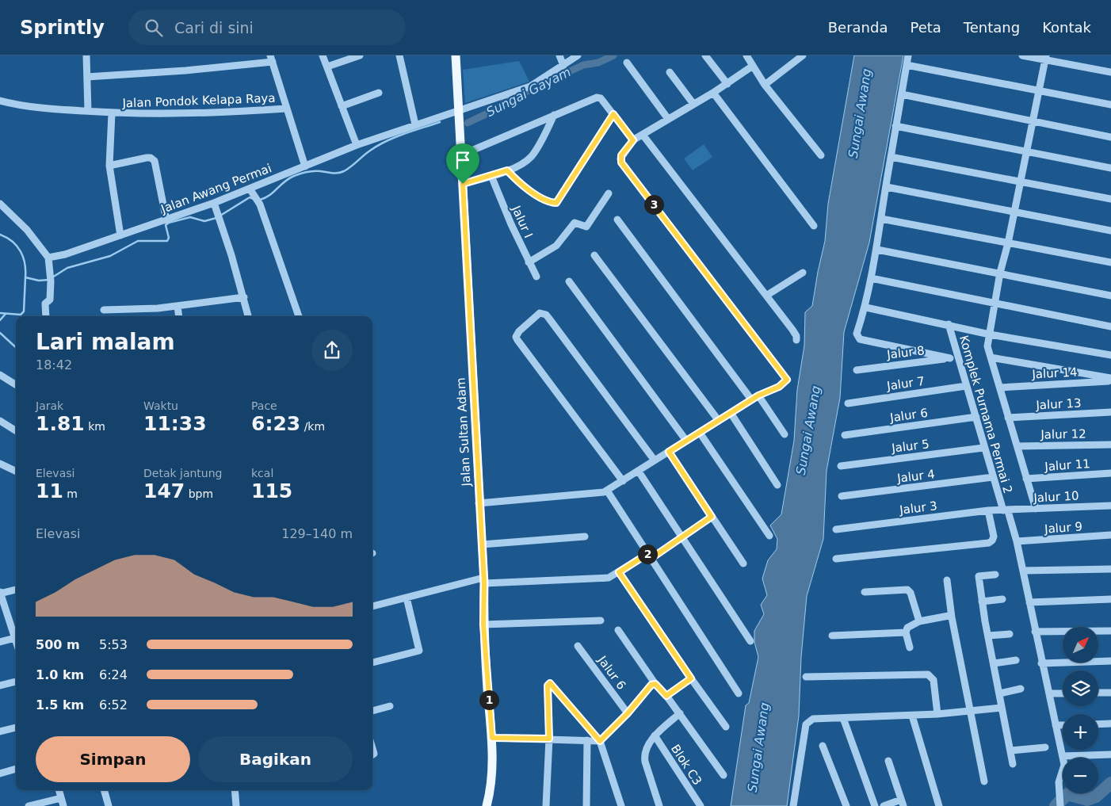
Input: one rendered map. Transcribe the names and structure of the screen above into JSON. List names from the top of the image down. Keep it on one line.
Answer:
{"streets":{"main road":["Jalan Sultan Adam"],"street":["Jalan Pondok Kelapa Raya","Jalan Awang Permai","Jalur I","Jalur 8","Jalur 14","Jalur 7","Jalur 13","Komplek Purnama Permai 2","Jalur 6","Jalur 12","Jalur 5","Jalur 11","Jalur 4","Jalur 10","Jalur 3","Jalur 9","Blok C3"]},"crossings":[["Jalan Awang Permai","Jalan Sultan Adam"],["Jalur 8","Komplek Purnama Permai 2"],["Jalur 7","Komplek Purnama Permai 2"],["Komplek Purnama Permai 2","Jalur 6"],["Komplek Purnama Permai 2","Jalur 5"],["Komplek Purnama Permai 2","Jalur 4"],["Komplek Purnama Permai 2","Jalur 10"],["Komplek Purnama Permai 2","Jalur 3"],["Komplek Purnama Permai 2","Jalur 9"],["Jalur 10","Jalur 3"]],"water":["Sungai Gayam","Sungai Awang"],"north":"top right","page":{"header":"Sprintly","search":"Cari di sini","nav":["Beranda","Peta","Tentang","Kontak"],"pins":["3","2","1"],"heading":["Lari malam","18:42"],"stats":[["Jarak","1.81 km"],["Waktu","11:33"],["Pace","6:23 /km"],["Elevasi","11 m"],["Detak jantung","147 bpm"],["kcal","115"]],"chart":["Elevasi","129–140 m"],"map_buttons":["+","−"],"list":[{"name":"500 m","note":"5:53"},{"name":"1.0 km","note":"6:24"},{"name":"1.5 km","note":"6:52"}],"buttons":["Simpan","Bagikan"]}}
